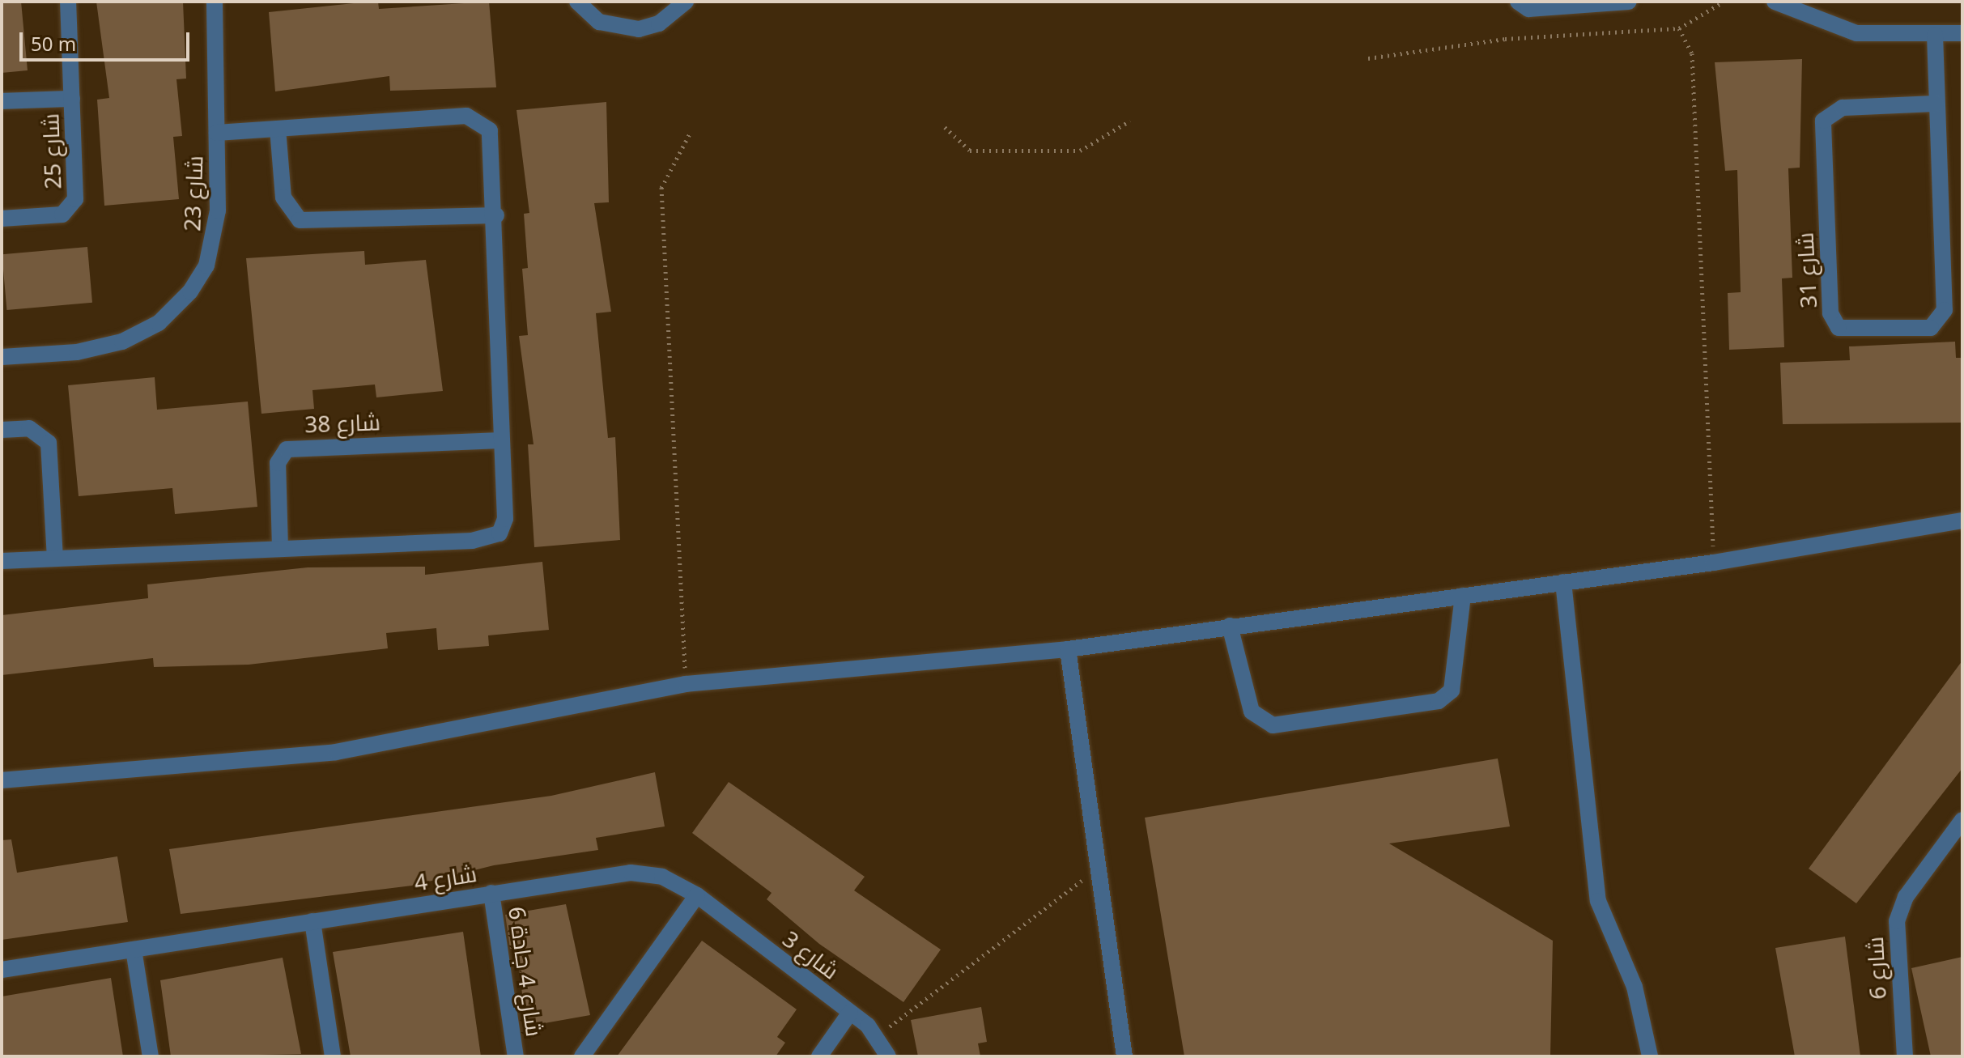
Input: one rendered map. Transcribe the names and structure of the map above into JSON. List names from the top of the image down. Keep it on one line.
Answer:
{"streets":{"street":["شارع 25","شارع 23","شارع 31","شارع 38","شارع 4","شارع 3","شارع 6","شارع 4 جادة 6"]},"crossings":[["شارع 4","شارع 3"],["شارع 4","شارع 4 جادة 6"]],"scale_bar":"50 m"}
